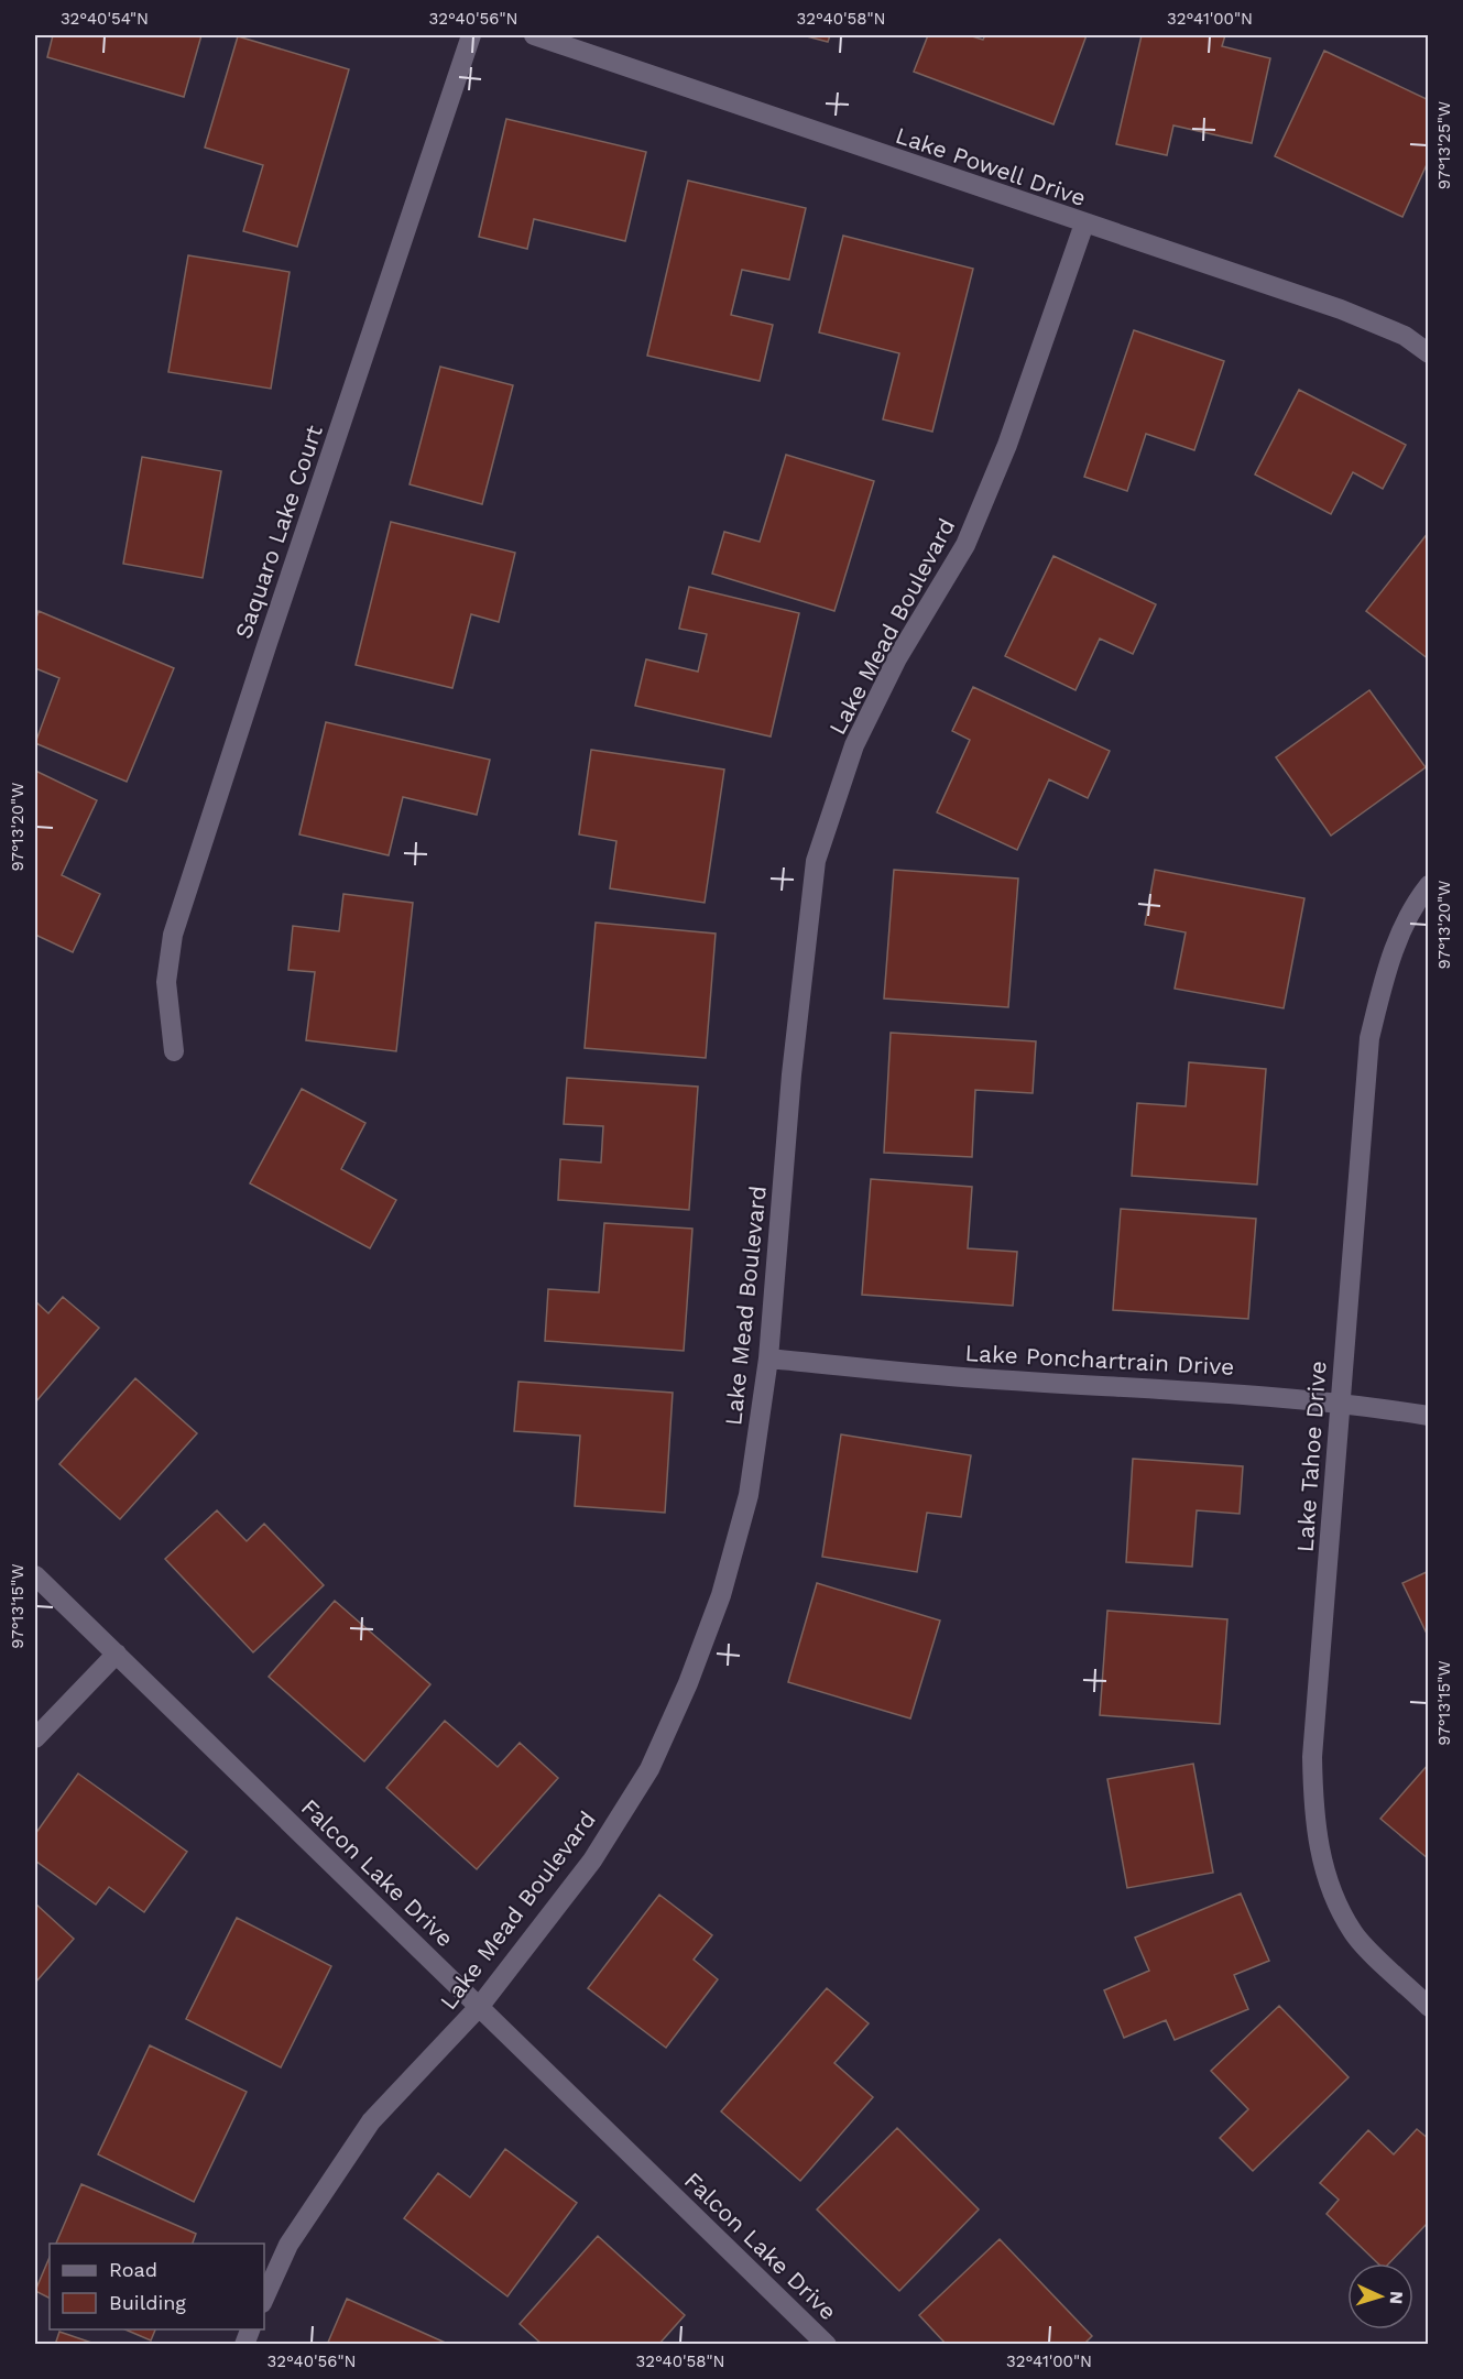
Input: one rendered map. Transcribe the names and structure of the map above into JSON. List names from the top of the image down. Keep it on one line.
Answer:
{"streets":{"street":["Lake Powell Drive","Saquaro Lake Court","Lake Mead Boulevard","Lake Ponchartrain Drive","Lake Tahoe Drive","Falcon Lake Drive"]},"crossings":[["Lake Powell Drive","Lake Mead Boulevard"],["Lake Mead Boulevard","Lake Ponchartrain Drive"],["Lake Mead Boulevard","Falcon Lake Drive"],["Lake Ponchartrain Drive","Lake Tahoe Drive"]],"legend":["Road","Building"],"north":"right","coordinates":["32°40'54\"N","32°40'56\"N","32°40'58\"N","32°41'00\"N","97°13'25\"W","97°13'20\"W","97°13'15\"W"]}
